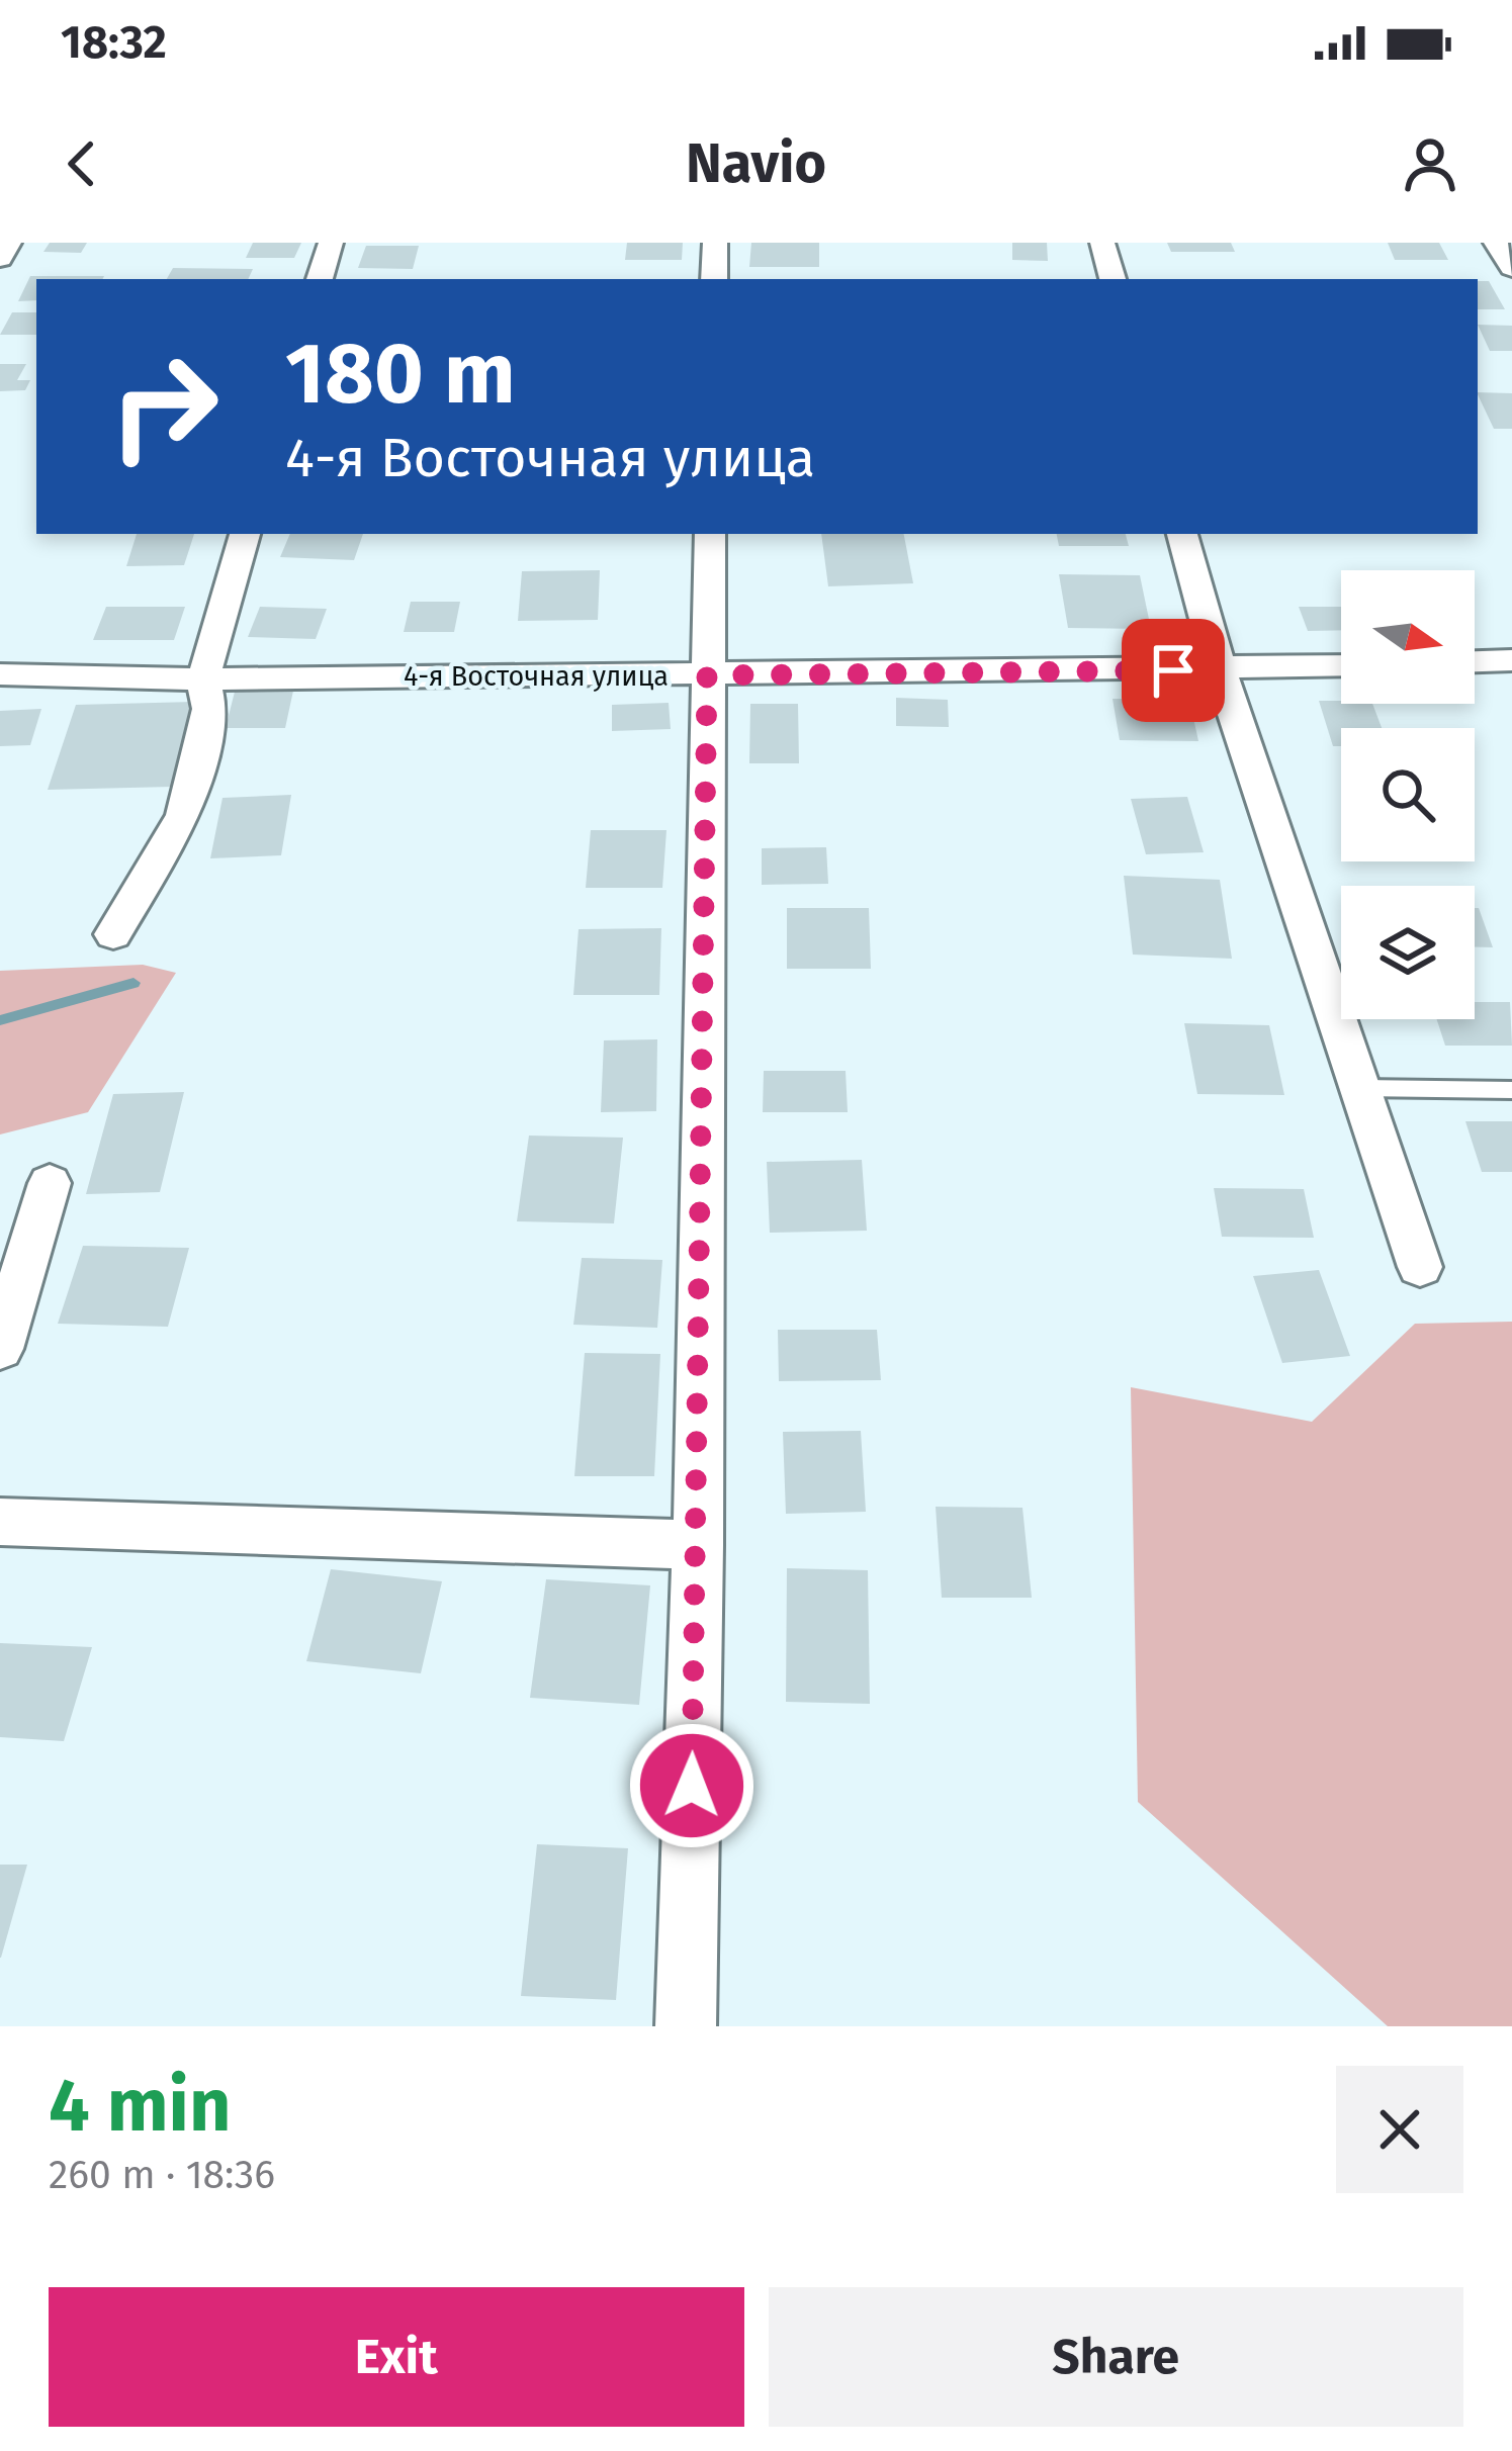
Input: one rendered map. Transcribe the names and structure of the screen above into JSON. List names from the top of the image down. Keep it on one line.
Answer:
{"streets":{"street":["4-я Восточная улица"]},"north":"right","page":{"status":"18:32","header":"Navio","turn":["180 m","4-я Восточная улица"],"heading":["4 min","260 m · 18:36"],"buttons":["Exit","Share"]}}
